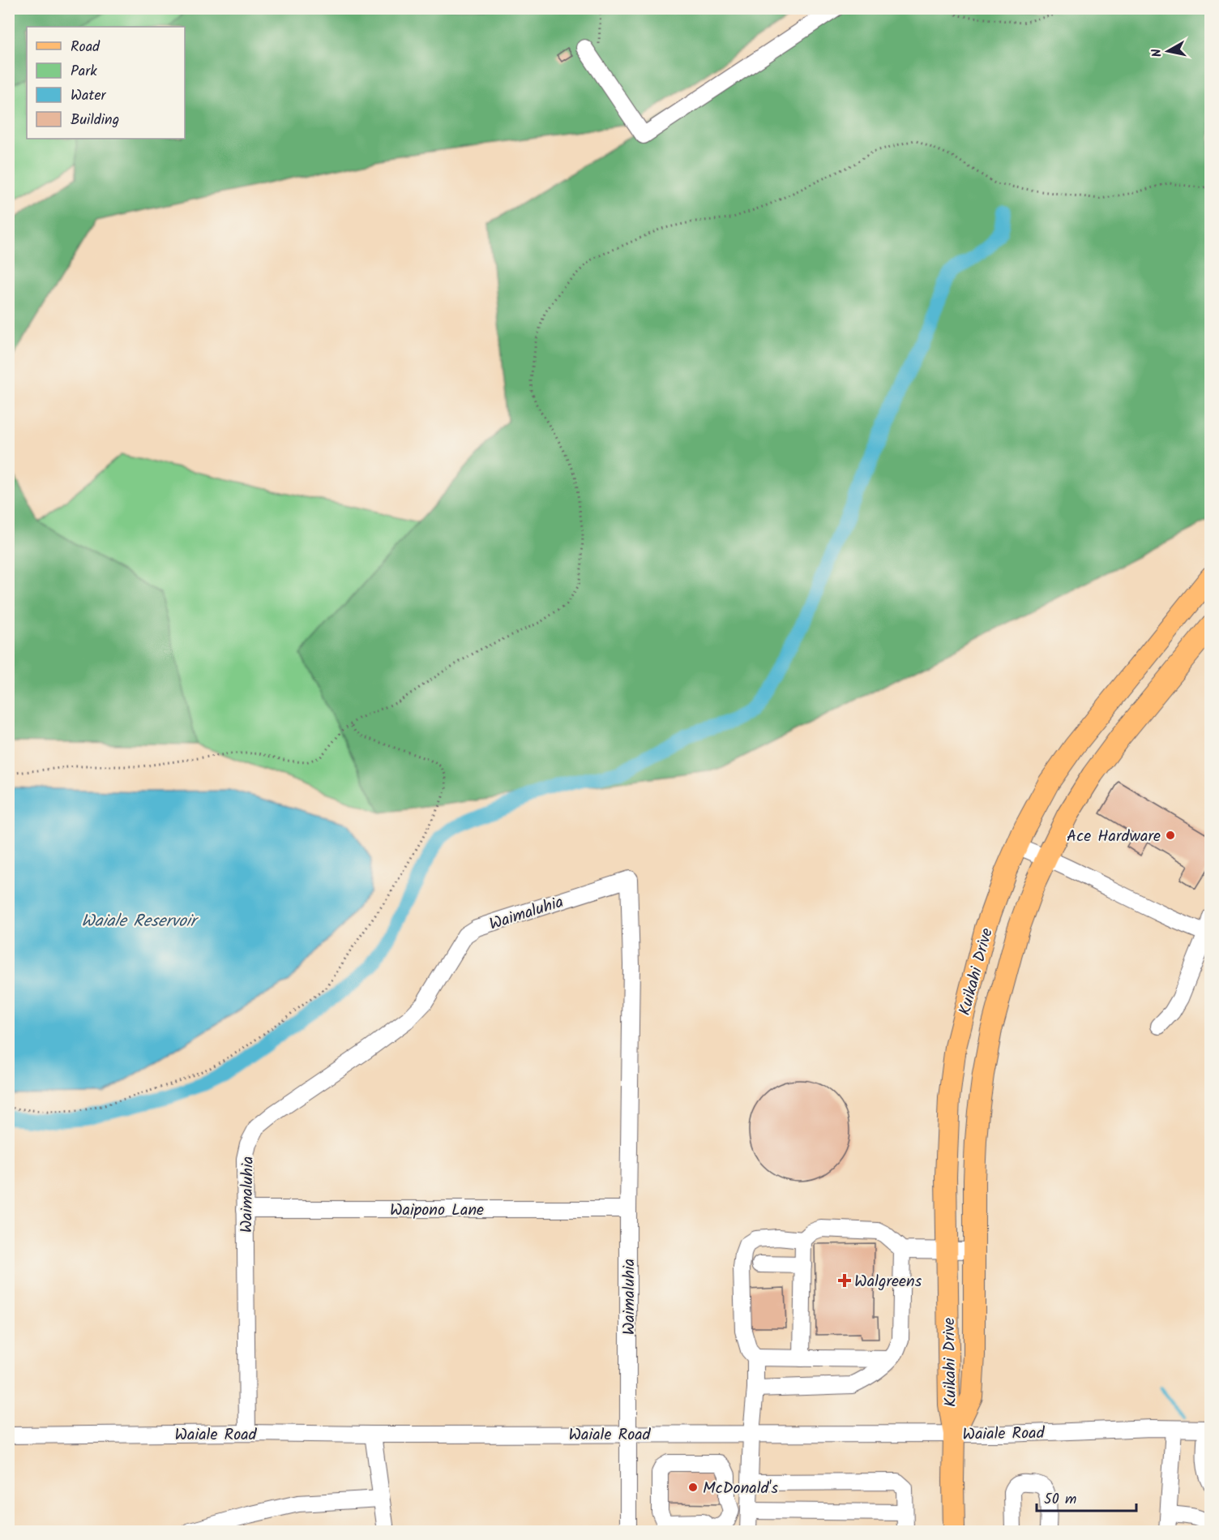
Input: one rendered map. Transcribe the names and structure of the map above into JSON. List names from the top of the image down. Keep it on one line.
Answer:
{"streets":{"main road":["Kuikahi Drive"],"street":["Waimaluhia","Waipono Lane","Waiale Road"]},"crossings":[["Waimaluhia","Waipono Lane"],["Waimaluhia","Waiale Road"],["Kuikahi Drive","Waiale Road"]],"water":["Waiale Reservoir"],"places":{"other":["Ace Hardware","McDonald's"],"health":["Walgreens"]},"legend":["Road","Park","Water","Building"],"scale_bar":"50 m","north":"left"}
